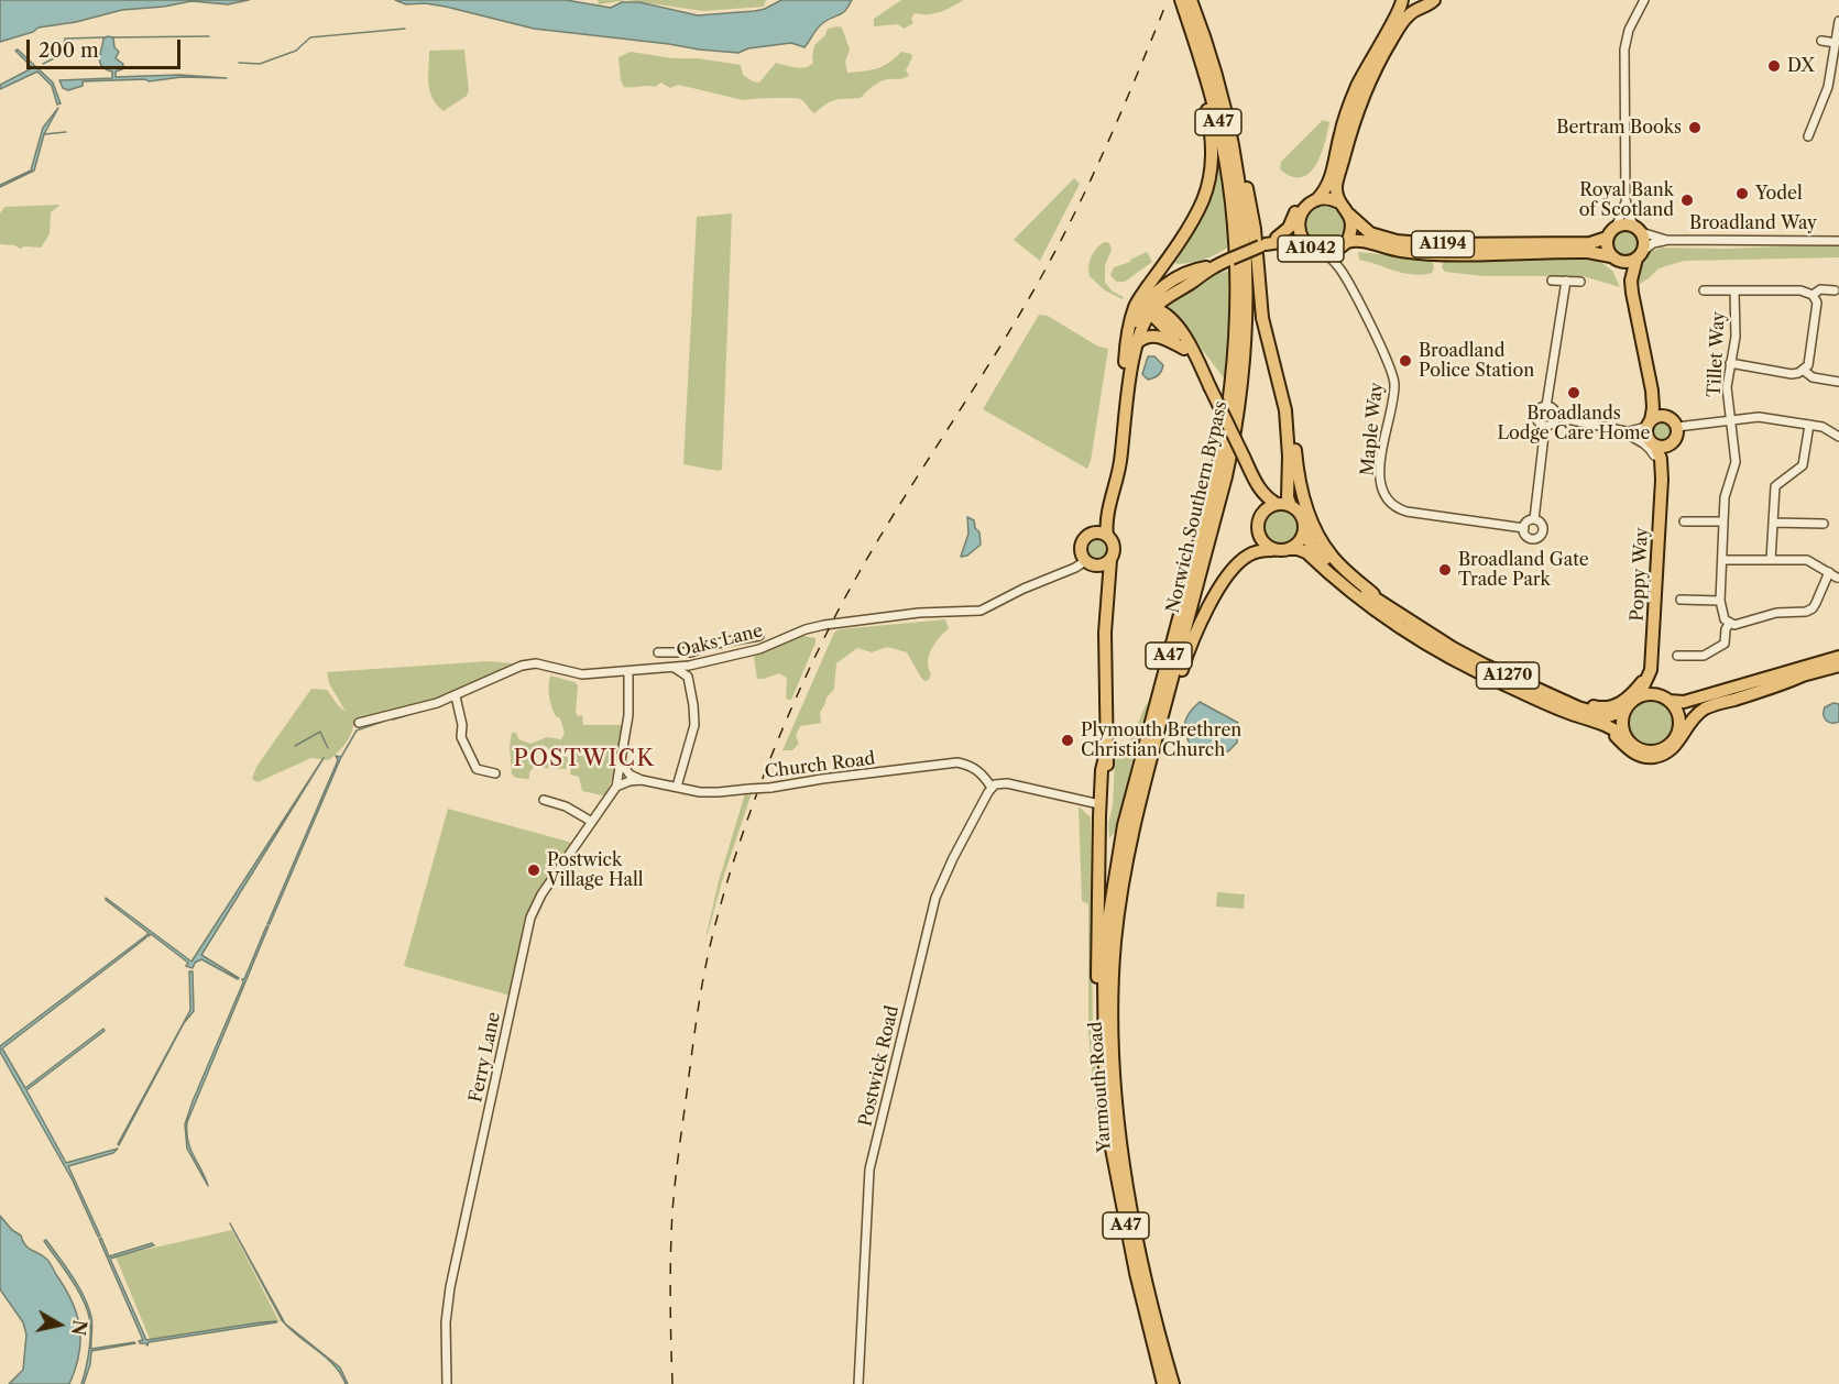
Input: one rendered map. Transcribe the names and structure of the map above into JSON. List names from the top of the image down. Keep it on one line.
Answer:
{"streets":{"highway":["A47","A1194","A1042","Norwich Southern Bypass","Poppy Way","A1270","Yarmouth Road"],"street":["Broadland Way","Tillet Way","Maple Way","Oaks Lane","Church Road","Ferry Lane","Postwick Road"]},"crossings":[["A47","Norwich Southern Bypass"],["A47","A1270"],["A47","Yarmouth Road"],["Broadland Way","A1194"],["A1194","A1042"],["A1194","Maple Way"],["A1042","Maple Way"],["A1042","Oaks Lane"],["Norwich Southern Bypass","Yarmouth Road"],["Poppy Way","A1270"],["Church Road","Postwick Road"]],"districts":["POSTWICK"],"places":["DX","Bertram Books","Yodel","Royal Bank of Scotland","Broadland Police Station","Broadlands Lodge Care Home","Broadland Gate Trade Park","Plymouth Brethren Christian Church","Postwick Village Hall"],"scale_bar":"200 m","north":"right"}
